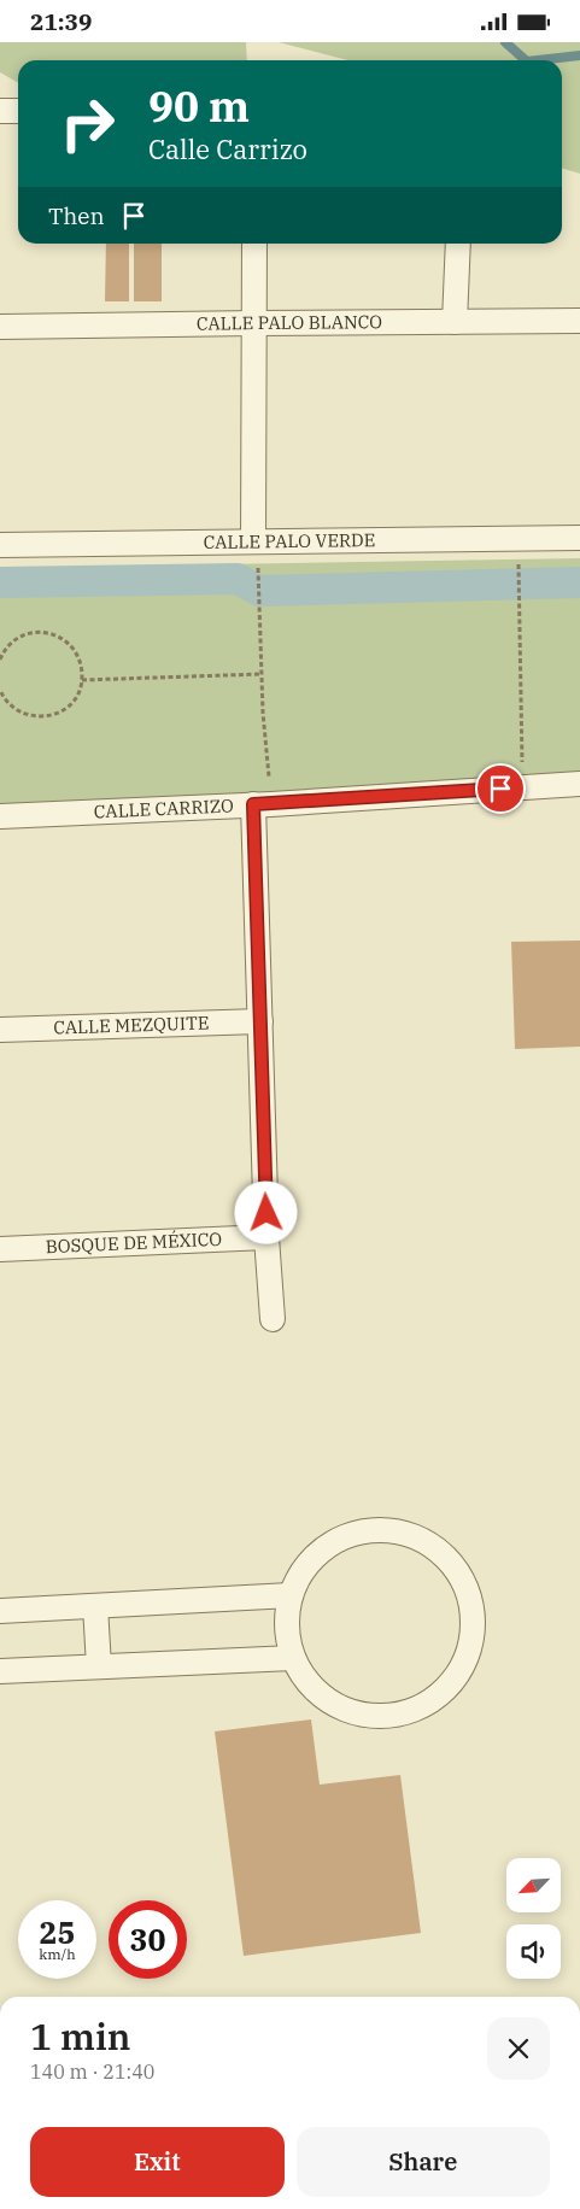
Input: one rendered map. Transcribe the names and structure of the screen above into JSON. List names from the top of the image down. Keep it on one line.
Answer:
{"streets":{"street":["CALLE PALO BLANCO","CALLE PALO VERDE","CALLE CARRIZO","CALLE MEZQUITE","BOSQUE DE MÉXICO"]},"north":"bottom left","page":{"status":"21:39","turn":["90 m","Calle Carrizo"],"then":"Then","speed":"25 km/h","limit":"30","heading":["1 min","140 m · 21:40"],"buttons":["Exit","Share"]}}
